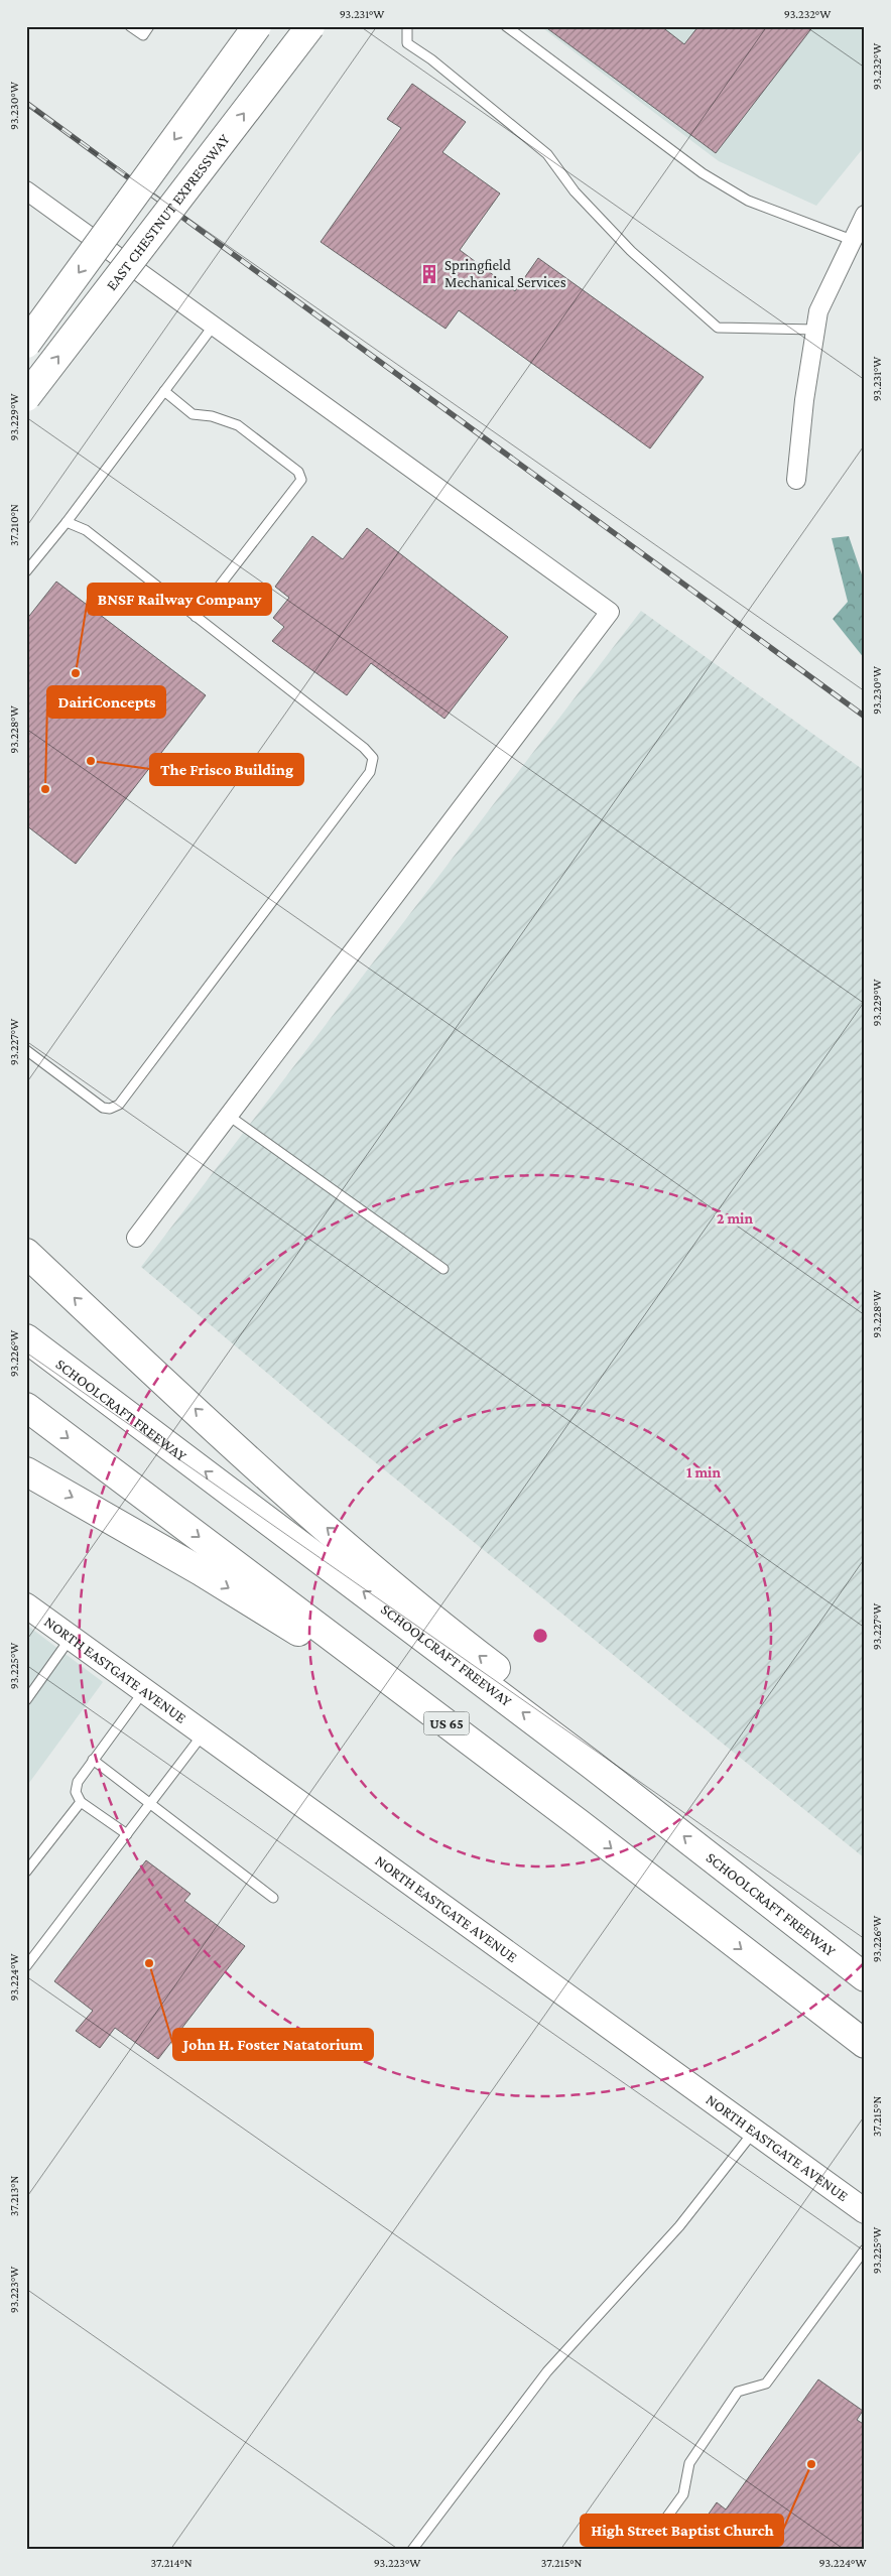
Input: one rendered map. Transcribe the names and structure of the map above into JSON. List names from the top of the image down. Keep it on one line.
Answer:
{"streets":{"main road":["EAST CHESTNUT EXPRESSWAY","SCHOOLCRAFT FREEWAY","US 65"],"street":["NORTH EASTGATE AVENUE"]},"places":{"building":["Springfield Mechanical Services"],"other":["BNSF Railway Company","The Frisco Building","DairiConcepts","John H. Foster Natatorium","High Street Baptist Church"]},"coordinates":["93.231°W","93.232°W","93.230°W","93.229°W","37.210°N","93.228°W","93.227°W","93.226°W","93.225°W","93.224°W","37.215°N","37.213°N","93.223°W","37.214°N"],"rings":["2 min","1 min"]}
